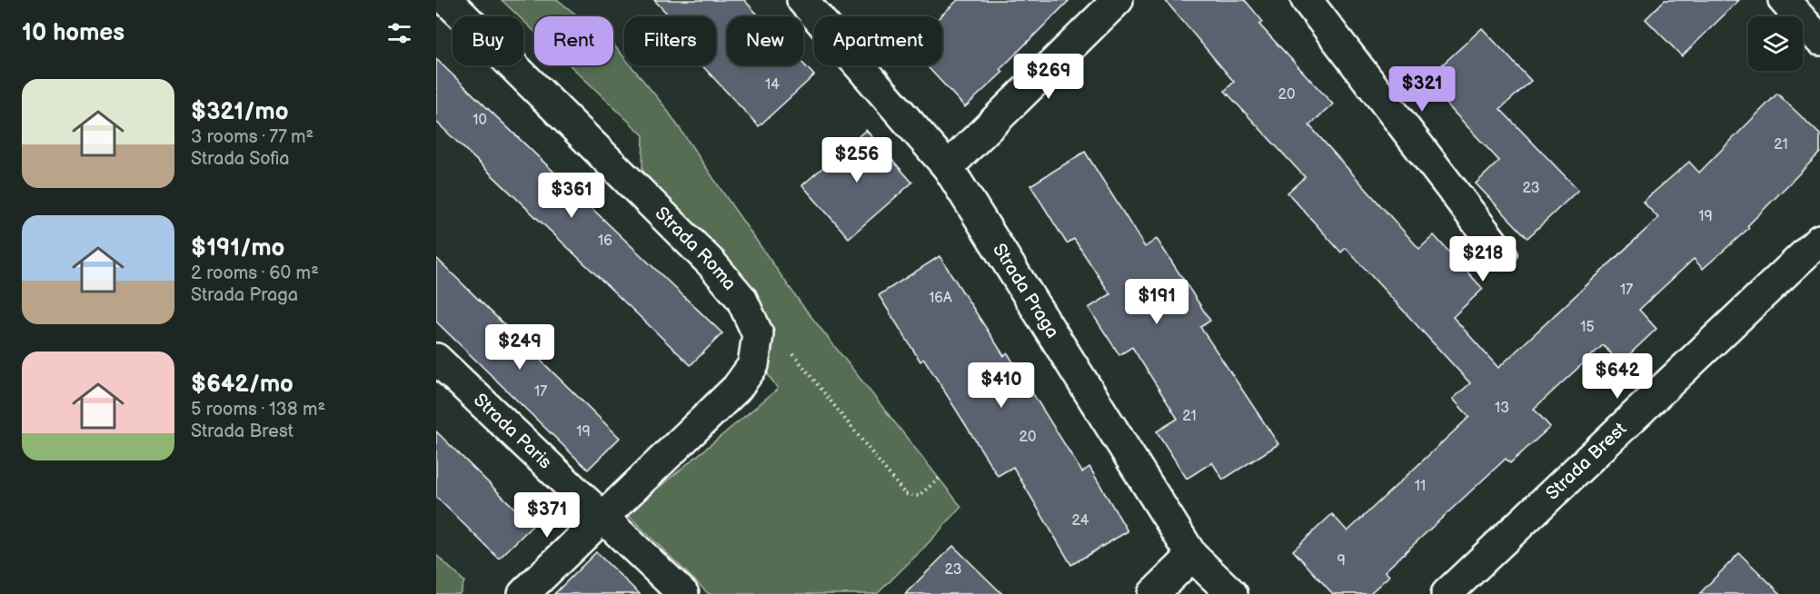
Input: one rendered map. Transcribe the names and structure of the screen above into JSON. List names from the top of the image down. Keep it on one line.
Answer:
{"streets":{"street":["Strada Roma","Strada Praga","Strada Paris","Strada Brest"]},"house_numbers":["14","20","10","21","23","19","16","17","16A","15","17","13","21","19","20","11","24","9","23"],"page":{"heading":"10 homes","chip":["Buy","Rent","Filters","New","Apartment"],"price":["$269","$321","$256","$361","$218","$191","$249","$642","$410","$371"],"list":[{"name":"$321/mo","note":"3 rooms · 77 m² · Strada Sofia"},{"name":"$191/mo","note":"2 rooms · 60 m² · Strada Praga"},{"name":"$642/mo","note":"5 rooms · 138 m² · Strada Brest"}]}}
